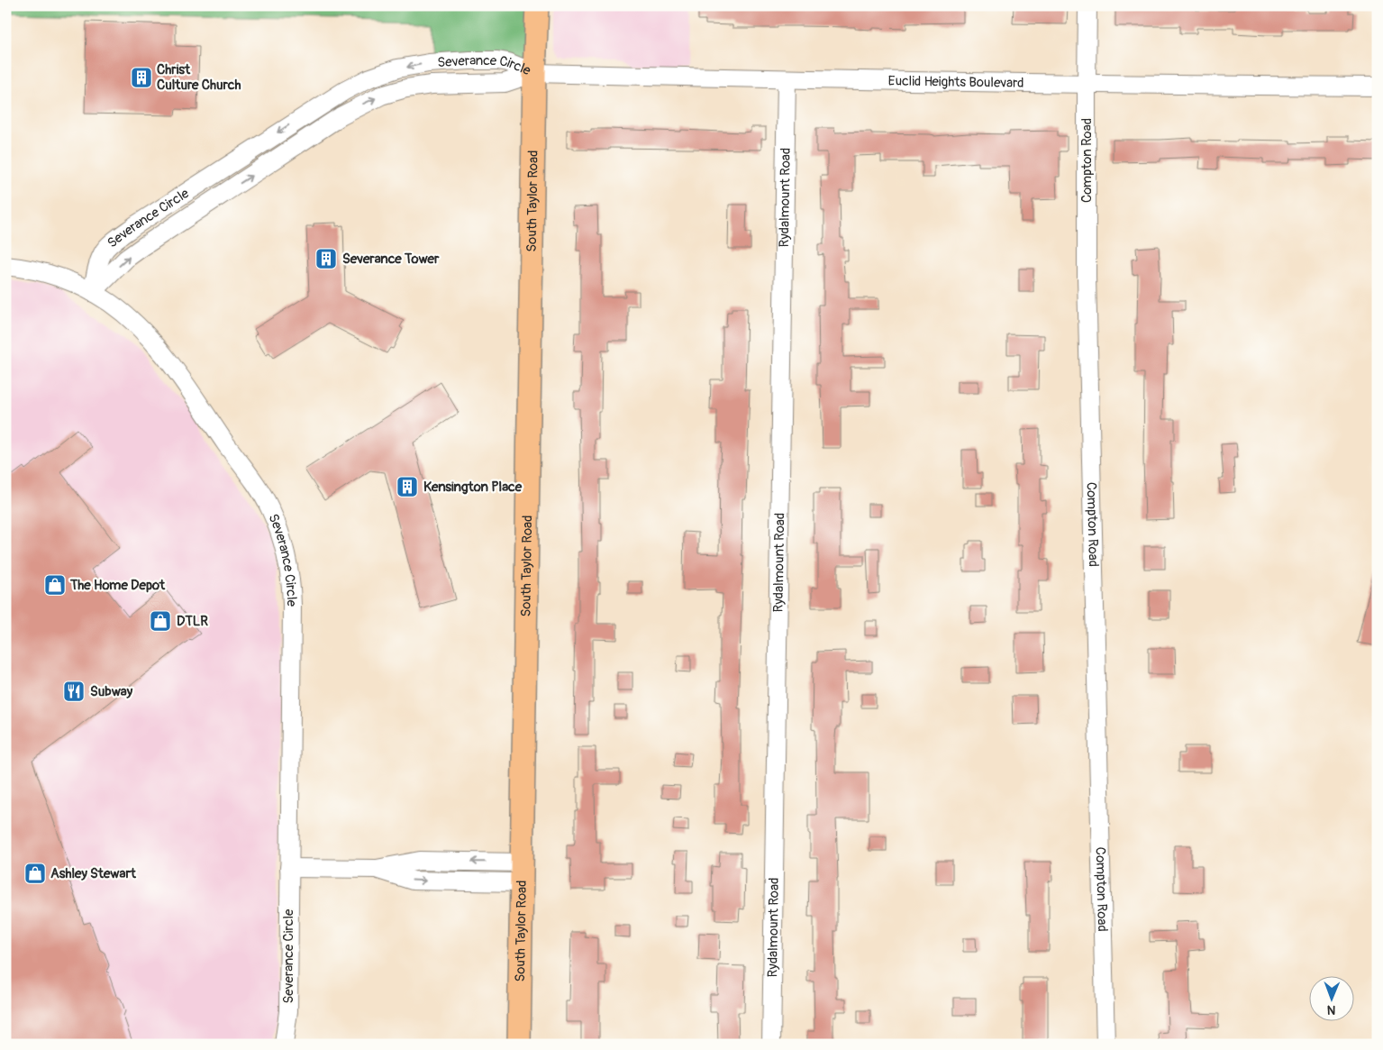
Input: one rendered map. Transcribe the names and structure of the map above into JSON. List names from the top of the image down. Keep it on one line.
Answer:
{"streets":{"main road":["South Taylor Road"],"street":["Severance Circle","Euclid Heights Boulevard","Compton Road","Rydalmount Road"]},"crossings":[["Severance Circle","Euclid Heights Boulevard"],["Severance Circle","South Taylor Road"],["Euclid Heights Boulevard","Compton Road"],["Euclid Heights Boulevard","Rydalmount Road"],["Euclid Heights Boulevard","South Taylor Road"]],"places":{"building":["Christ Culture Church","Severance Tower","Kensington Place"],"shop":["The Home Depot","DTLR","Ashley Stewart"],"restaurant":["Subway"]},"north":"bottom"}
